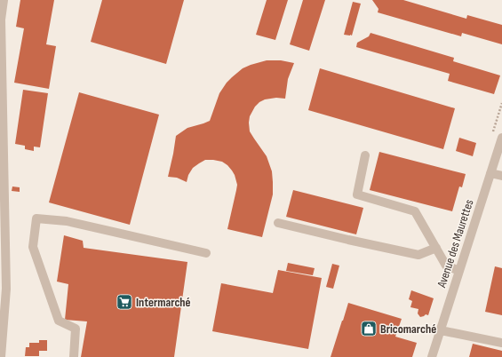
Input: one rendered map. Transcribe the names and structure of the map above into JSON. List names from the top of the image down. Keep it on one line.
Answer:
{"streets":{"street":["Avenue des Maurettes"]},"places":{"supermarket":["Intermarché"],"shop":["Bricomarché"]}}
